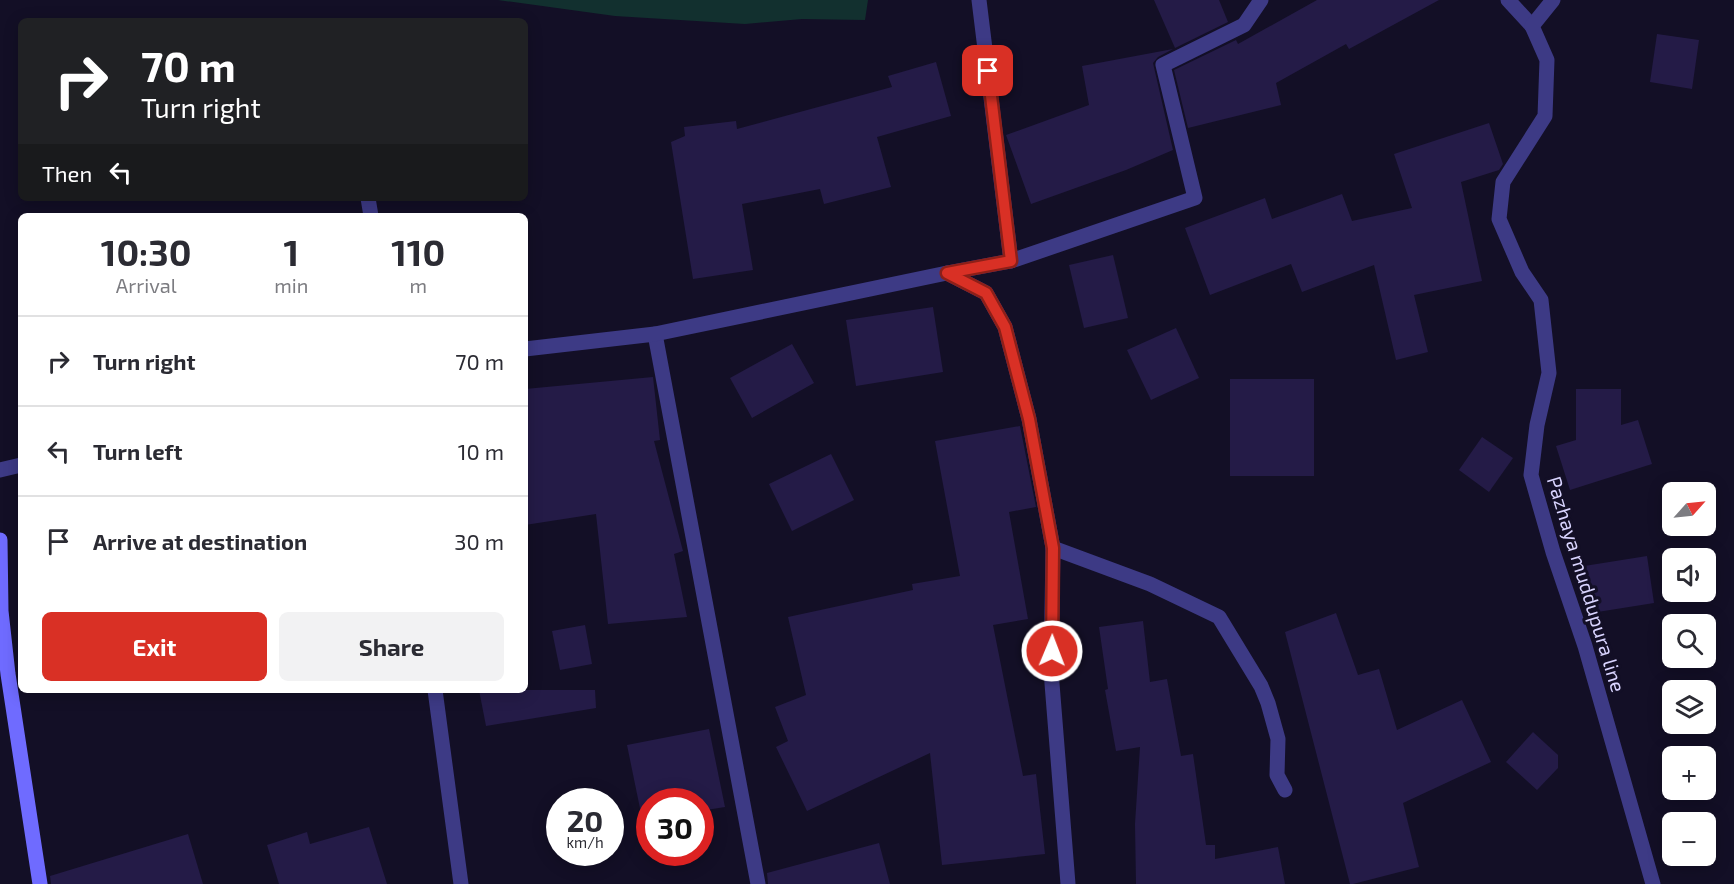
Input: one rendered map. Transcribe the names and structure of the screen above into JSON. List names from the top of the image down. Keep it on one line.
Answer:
{"streets":{"street":["Pazhaya muddupura line"]},"north":"top right","page":{"turn":["70 m","Turn right"],"then":"Then","eta":["10:30","Arrival","1","min","110","m"],"list":[{"name":"Turn right","value":"70 m"},{"name":"Turn left","value":"10 m"},{"name":"Arrive at destination","value":"30 m"}],"map_buttons":["+","−"],"buttons":["Exit","Share"],"speed":"20 km/h","limit":"30"}}
